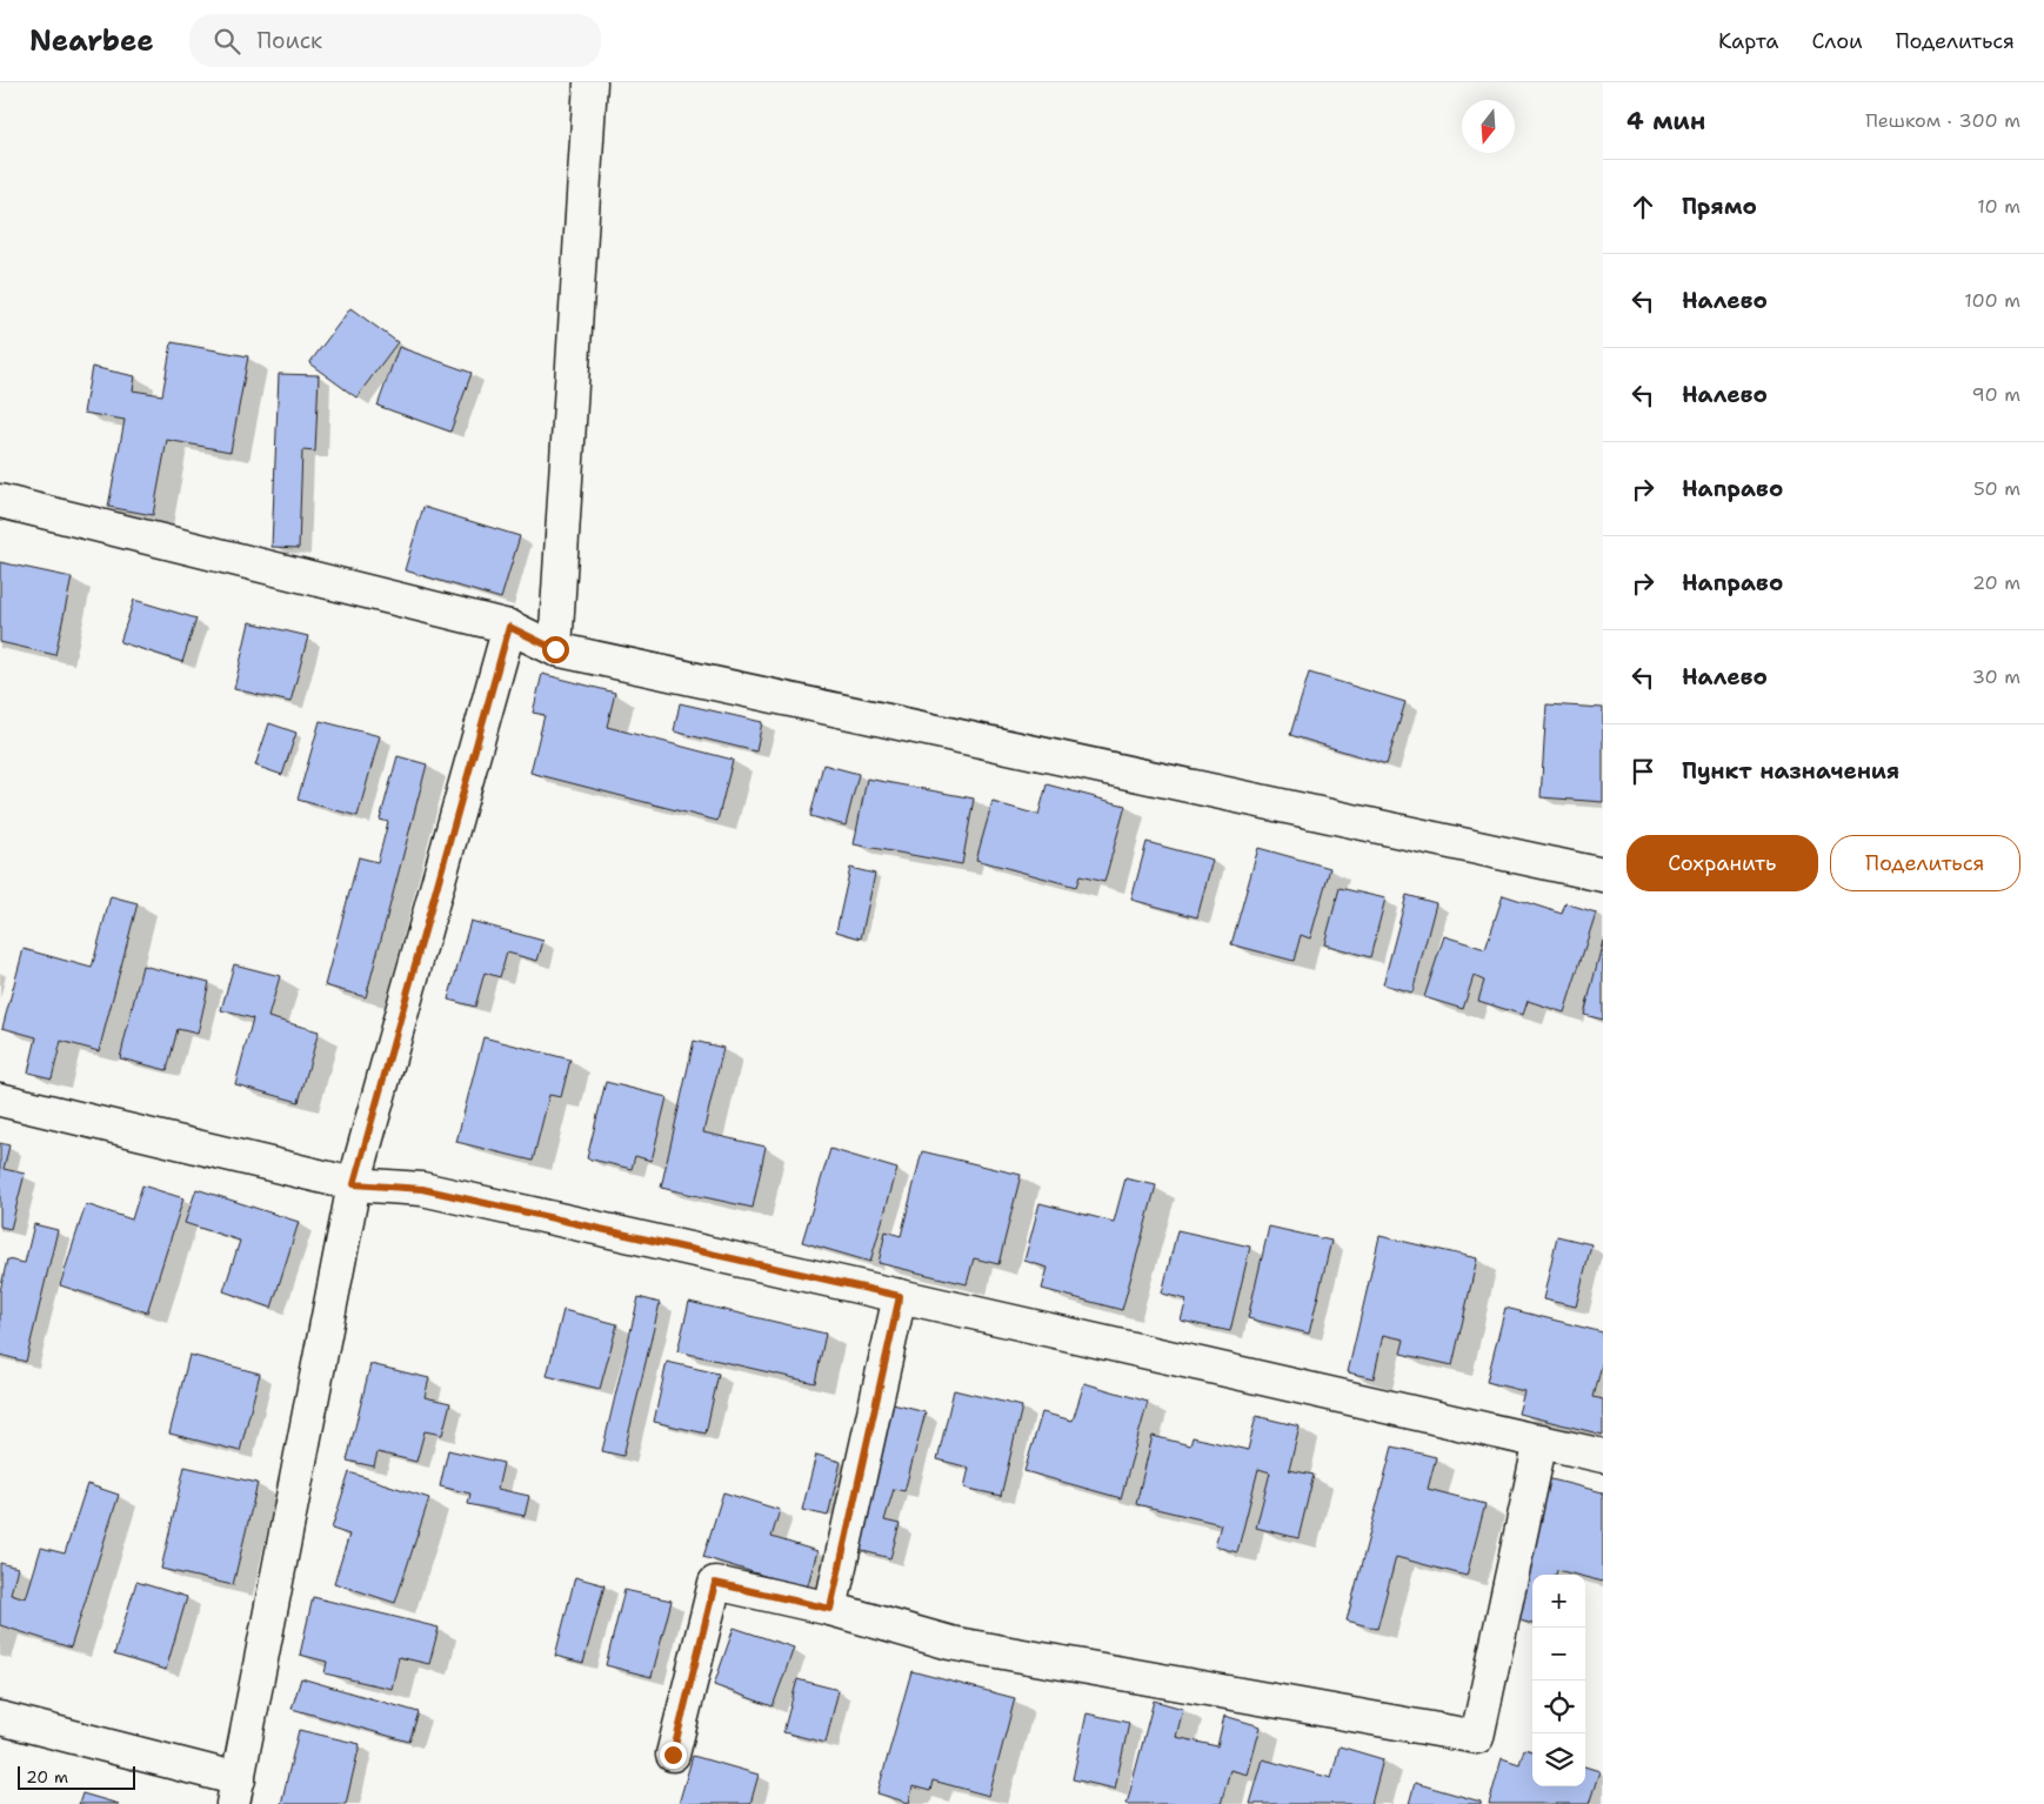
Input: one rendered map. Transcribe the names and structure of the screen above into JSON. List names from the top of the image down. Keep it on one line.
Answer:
{"scale_bar":"20 m","north":"bottom","page":{"header":"Nearbee","search":"Поиск","nav":["Карта","Слои","Поделиться"],"heading":["4 мин","Пешком · 300 m"],"list":[["Прямо","10 m"],["Налево","100 m"],["Налево","90 m"],["Направо","50 m"],["Направо","20 m"],["Налево","30 m"],"Пункт назначения"],"buttons":["Сохранить","Поделиться"],"map_buttons":["+","−"],"scale":"20 m"}}
